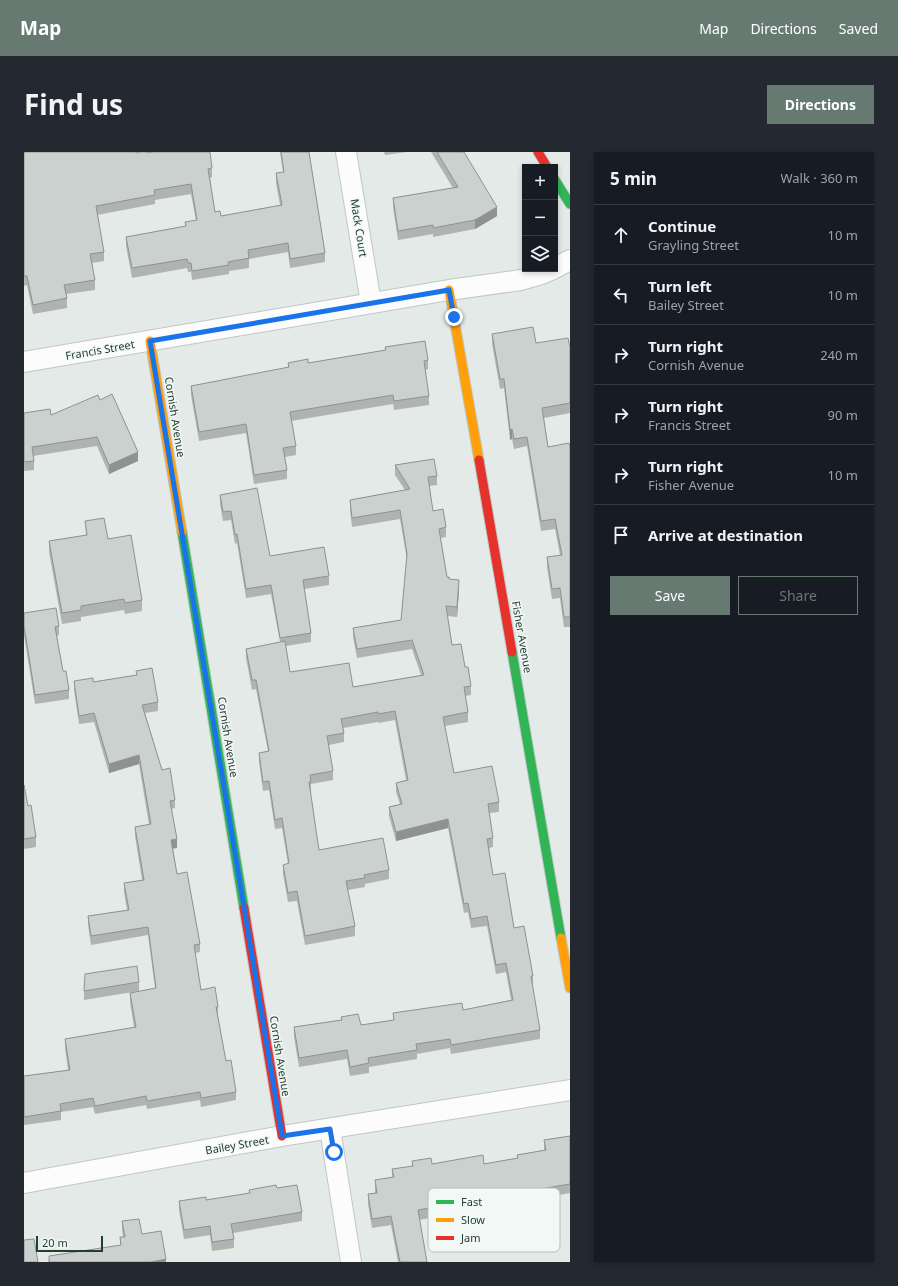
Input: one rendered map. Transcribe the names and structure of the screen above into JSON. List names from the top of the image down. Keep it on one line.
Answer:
{"streets":{"main road":["Cornish Avenue","Fisher Avenue"],"street":["Mack Court","Francis Street","Bailey Street"]},"crossings":[["Mack Court","Francis Street"],["Francis Street","Cornish Avenue"],["Francis Street","Fisher Avenue"],["Cornish Avenue","Bailey Street"]],"legend":["Fast","Slow","Jam"],"scale_bar":"20 m","page":{"header":"Map","nav":["Map","Directions","Saved"],"title":"Find us","buttons":["Directions",["Save","Share"]],"heading":["5 min","Walk · 360 m"],"map_buttons":["+","−"],"list":[["Continue","Grayling Street","10 m"],["Turn left","Bailey Street","10 m"],["Turn right","Cornish Avenue","240 m"],["Turn right","Francis Street","90 m"],["Turn right","Fisher Avenue","10 m"],"Arrive at destination"],"scale":"20 m"}}
